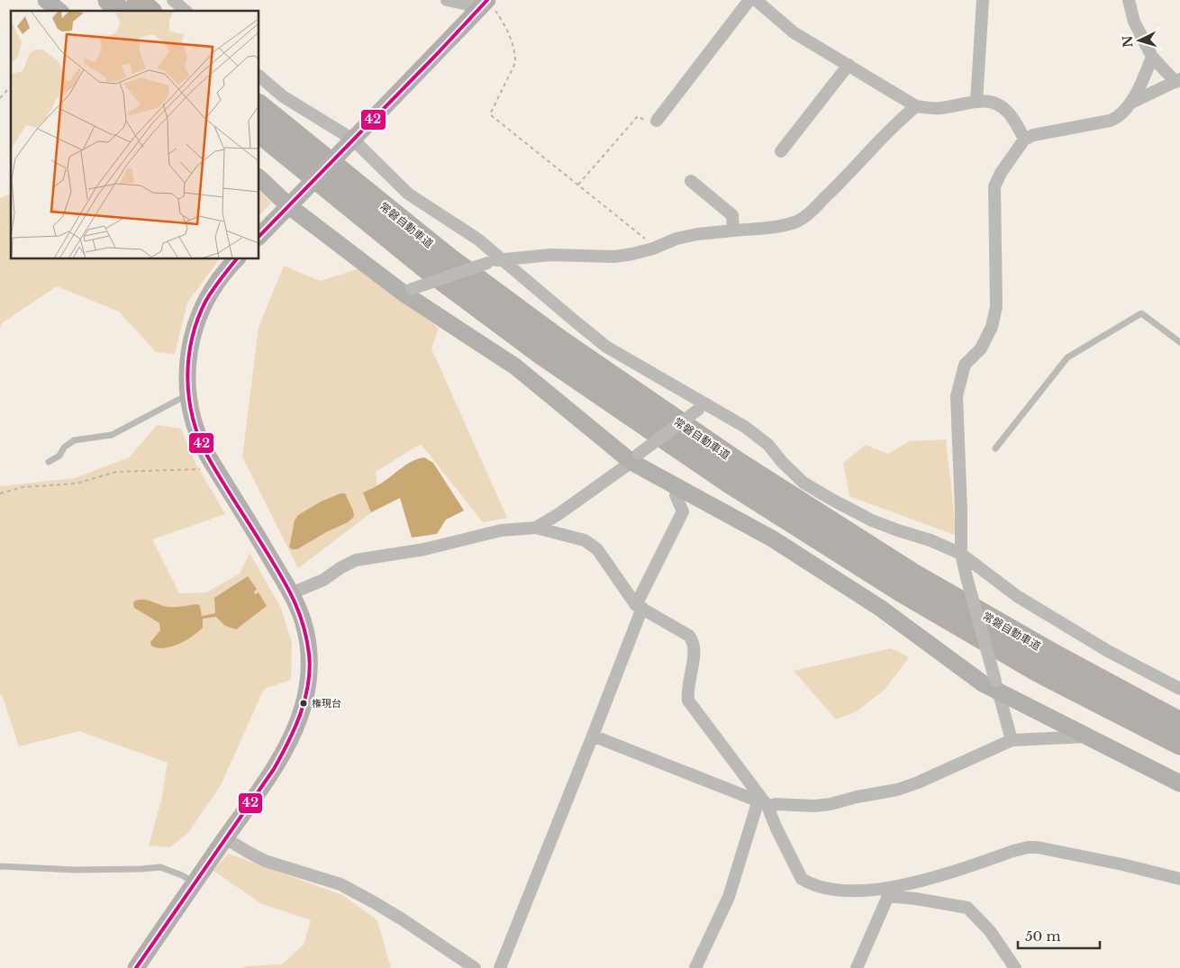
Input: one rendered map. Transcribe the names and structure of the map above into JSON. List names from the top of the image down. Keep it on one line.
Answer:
{"streets":{"highway":["常磐自動車道"]},"places":["権現台"],"lines":["transit line 42"],"scale_bar":"50 m","north":"left"}
